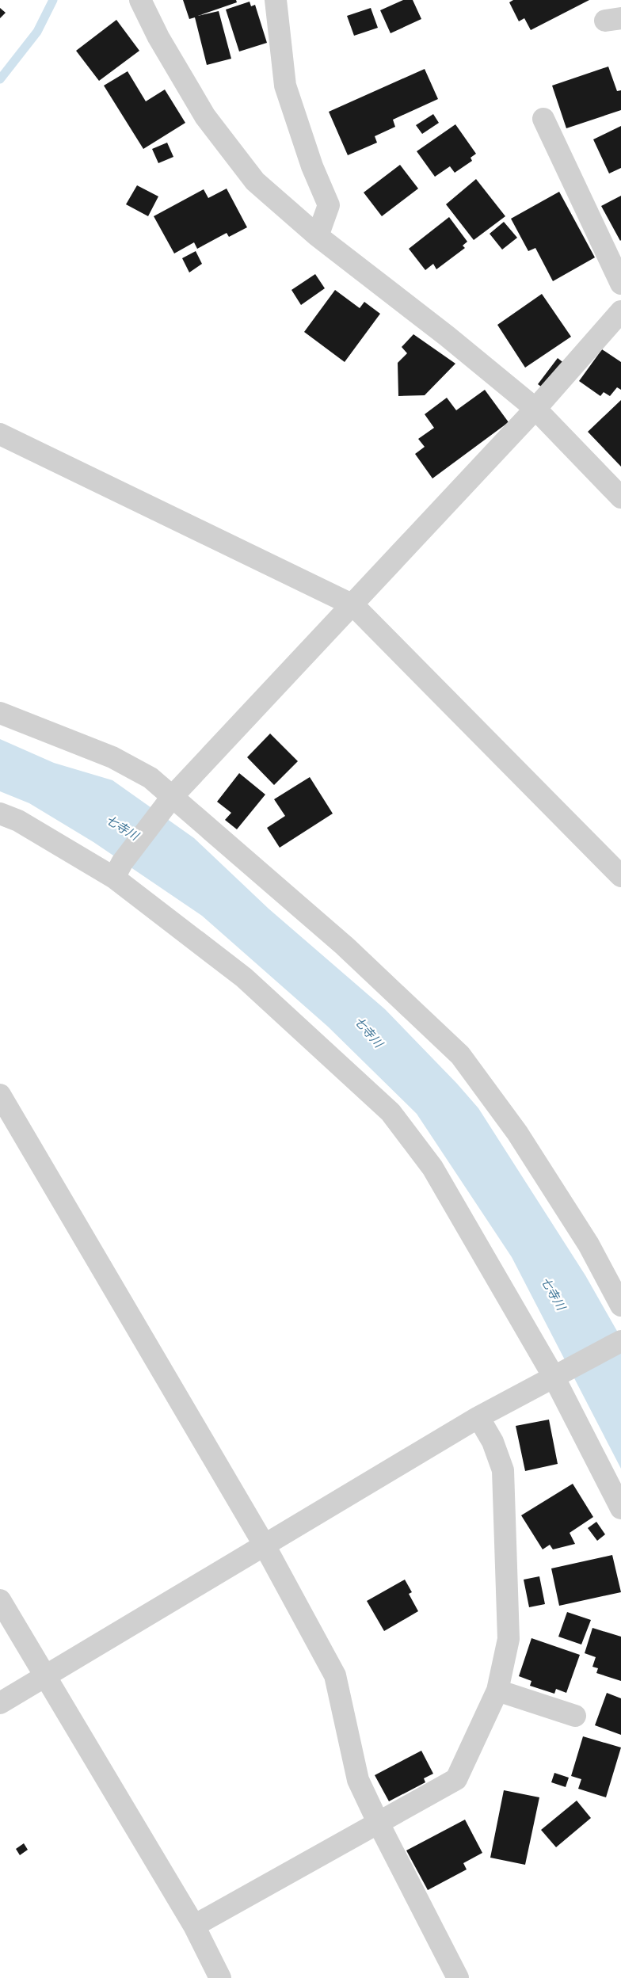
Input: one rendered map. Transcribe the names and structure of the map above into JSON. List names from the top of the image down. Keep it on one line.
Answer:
{"water":["七寺川"]}
